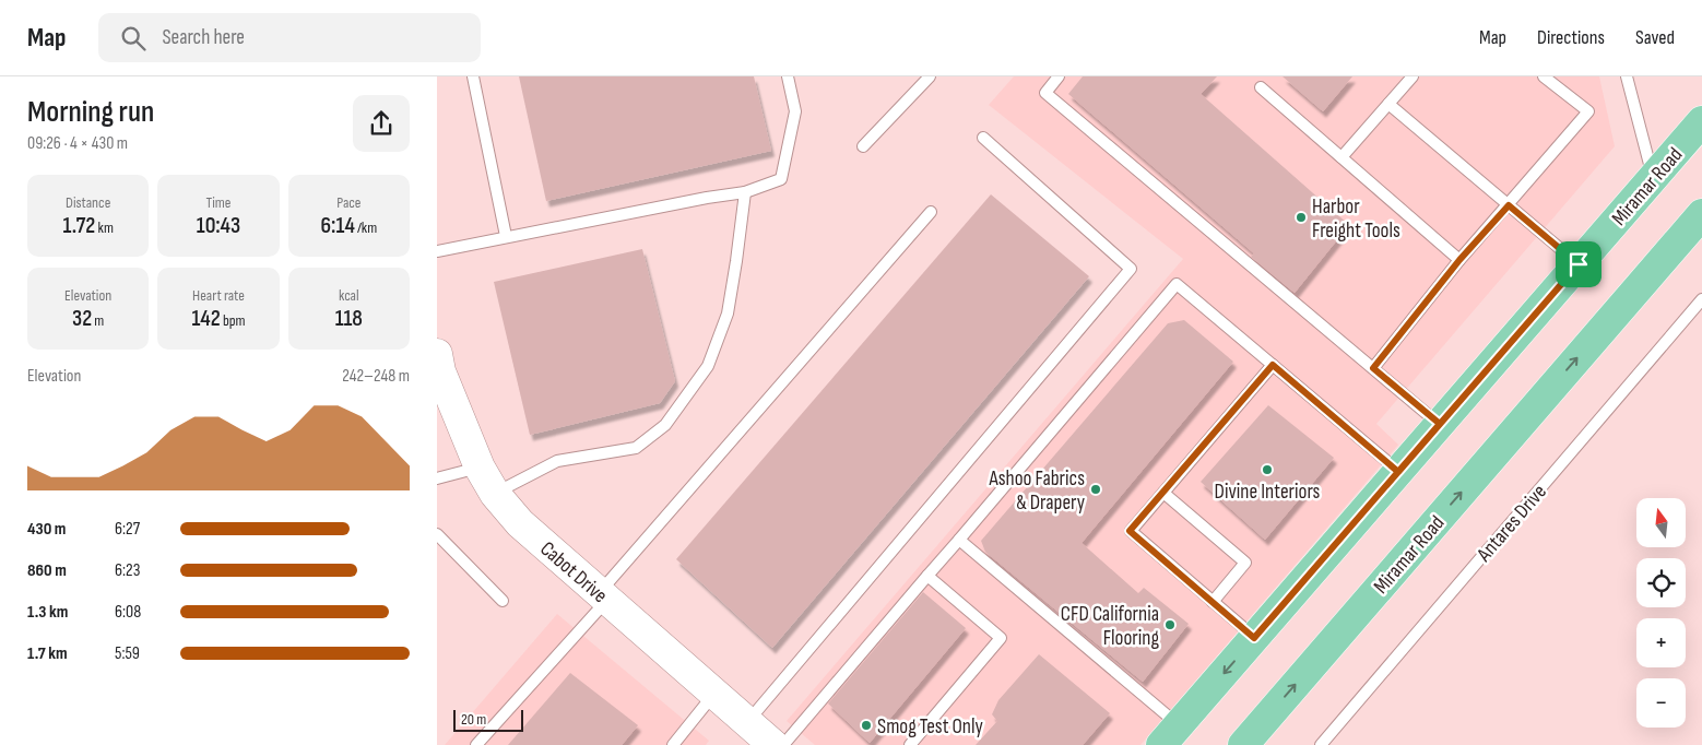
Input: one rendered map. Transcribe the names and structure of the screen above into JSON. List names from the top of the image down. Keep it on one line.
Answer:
{"streets":{"main road":["Miramar Road"],"street":["Cabot Drive"],"lane":["Antares Drive"]},"places":["Harbor Freight Tools","Divine Interiors","Ashoo Fabrics & Drapery","CFD California Flooring","Smog Test Only"],"scale_bar":"20 m","north":"top","page":{"header":"Map","search":"Search here","nav":["Map","Directions","Saved"],"heading":["Morning run","09:26 · 4 × 430 m"],"stats":[["Distance","1.72 km"],["Time","10:43"],["Pace","6:14 /km"],["Elevation","32 m"],["Heart rate","142 bpm"],["kcal","118"]],"chart":["Elevation","242–248 m"],"map_buttons":["+","−"],"list":[{"name":"430 m","note":"6:27"},{"name":"860 m","note":"6:23"},{"name":"1.3 km","note":"6:08"},{"name":"1.7 km","note":"5:59"}],"scale":"20 m"}}
